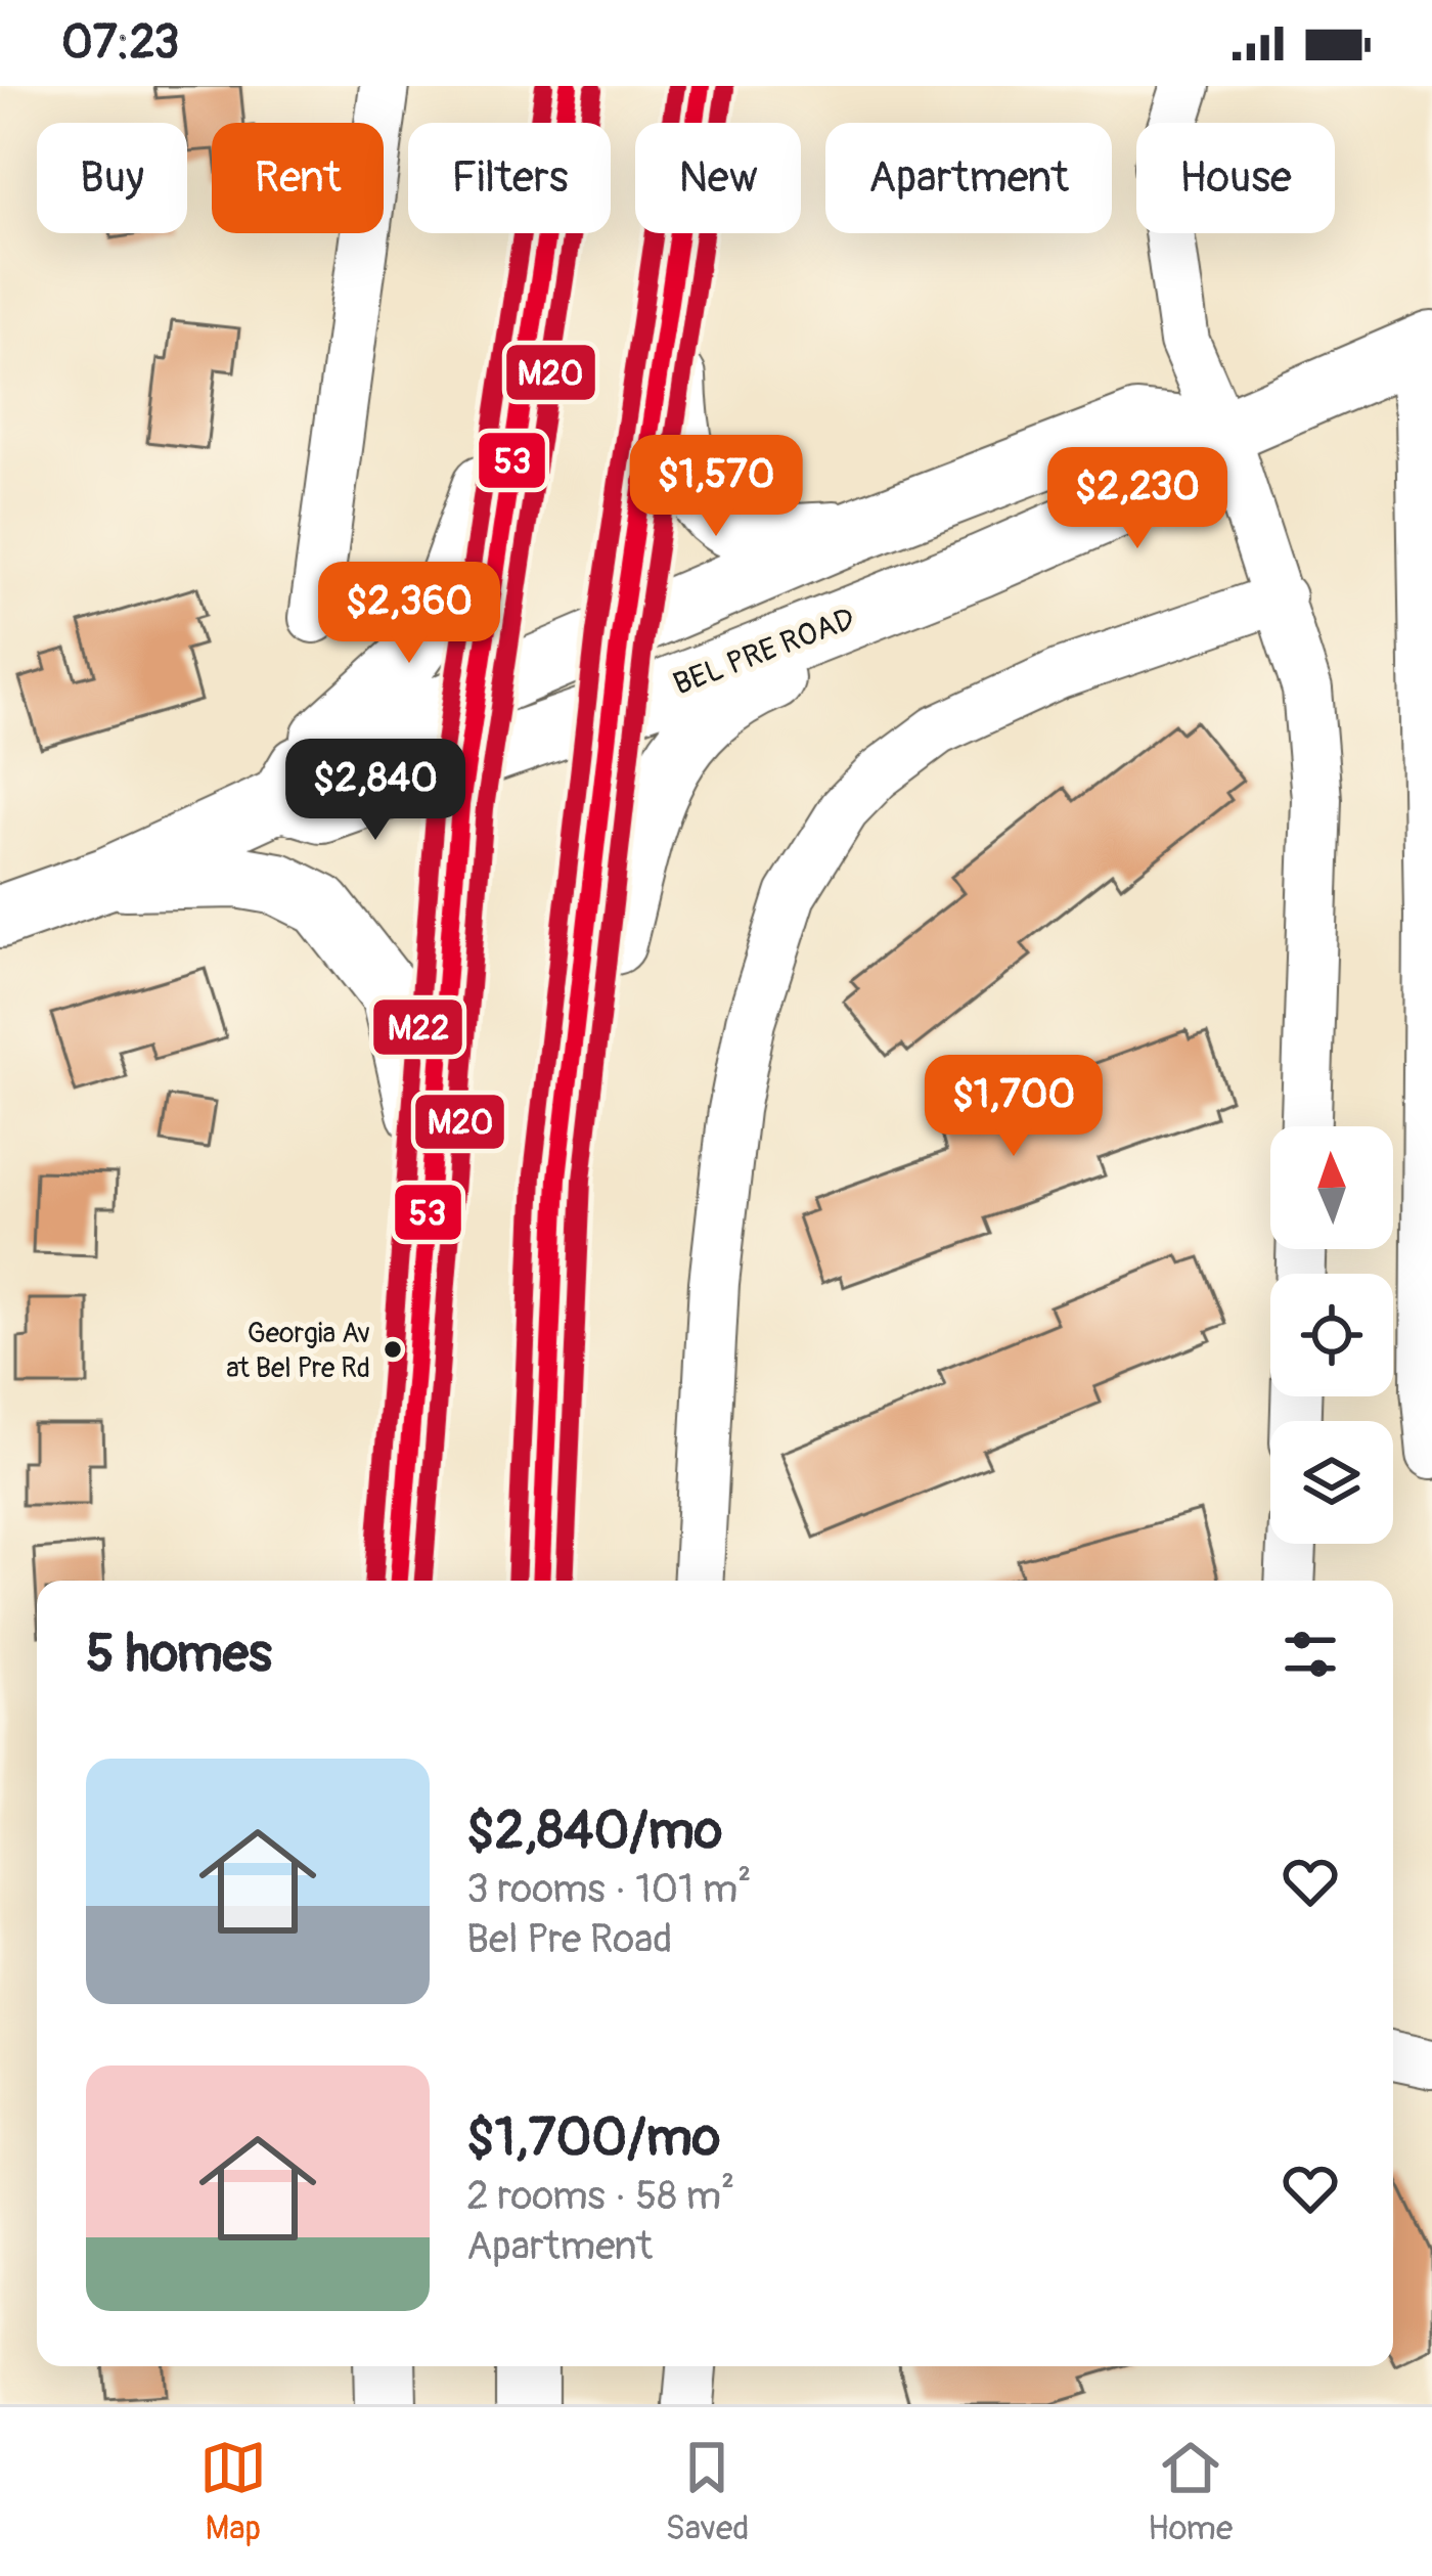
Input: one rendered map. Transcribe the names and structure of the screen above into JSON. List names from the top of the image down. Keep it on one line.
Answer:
{"streets":{"main road":["BEL PRE ROAD"]},"places":["Georgia Av at Bel Pre Rd"],"lines":["transit line 53","transit line M22","transit line M20"],"north":"top","page":{"status":"07:23","chip":["Buy","Rent","Filters","New","Apartment","House"],"price":["$1,570","$2,230","$2,360","$2,840","$1,700"],"heading":"5 homes","list":[{"name":"$2,840/mo","note":"3 rooms · 101 m² · Bel Pre Road"},{"name":"$1,700/mo","note":"2 rooms · 58 m² · Apartment"}],"tabs":["Map","Saved","Home"]}}
